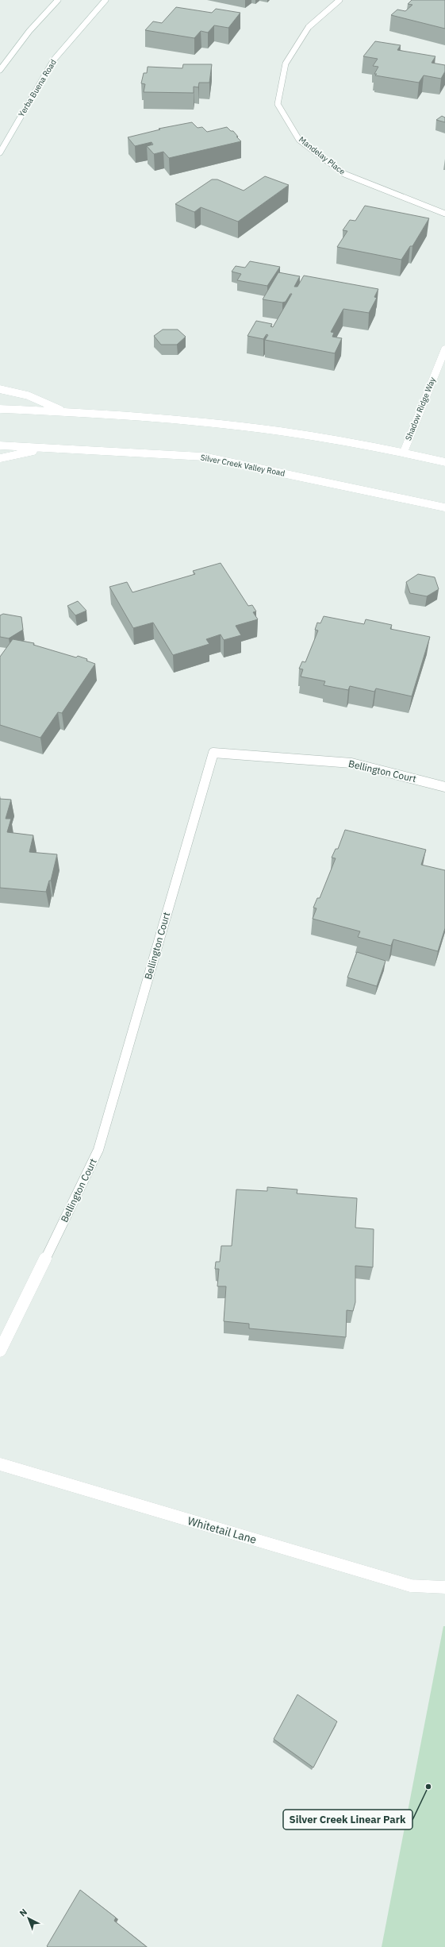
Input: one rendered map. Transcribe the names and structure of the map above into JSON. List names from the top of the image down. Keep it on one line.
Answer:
{"streets":{"street":["Yerba Buena Road","Mandelay Place","Shadow Ridge Way","Silver Creek Valley Road","Bellington Court","Whitetail Lane"]},"places":["Silver Creek Linear Park"],"north":"top left"}
